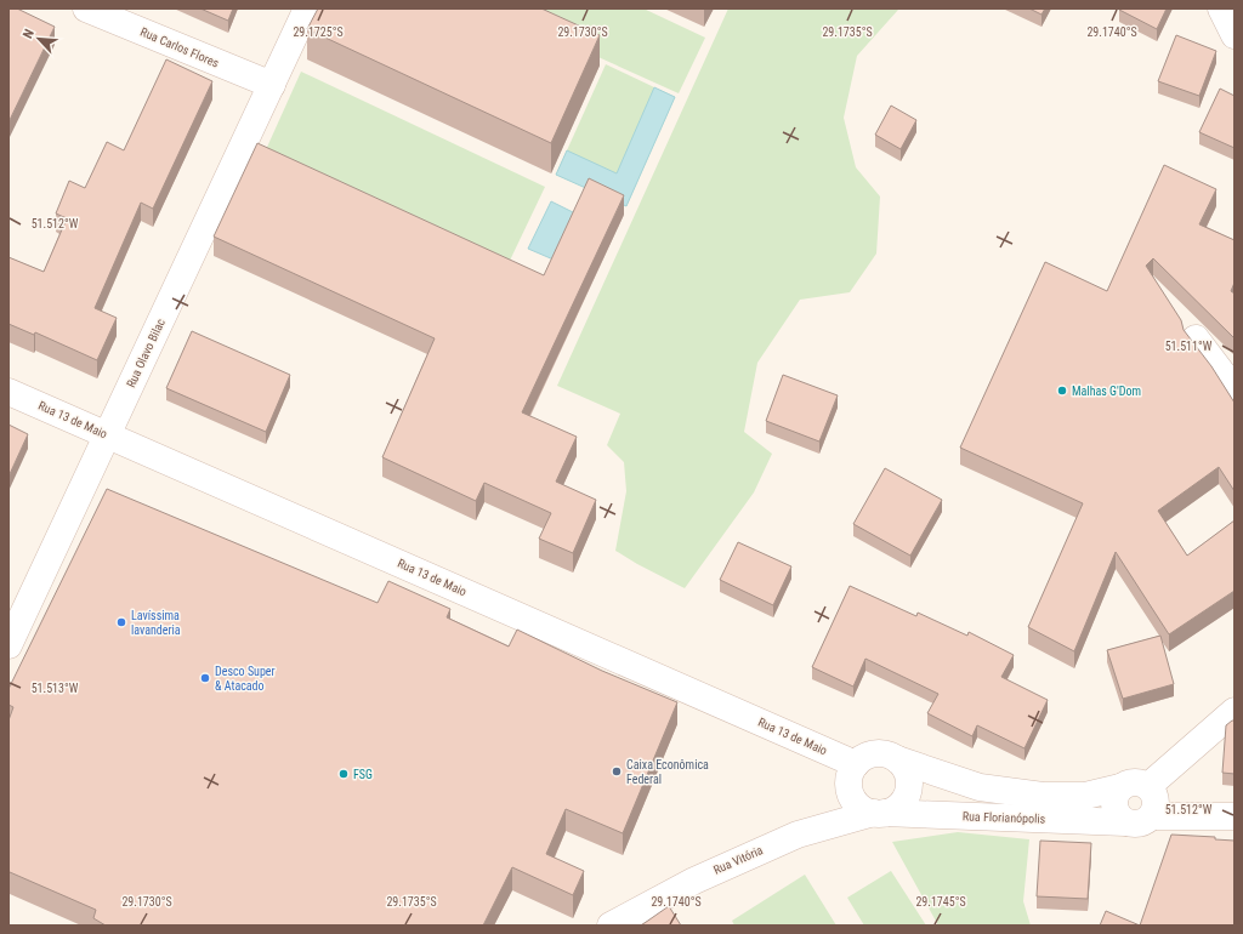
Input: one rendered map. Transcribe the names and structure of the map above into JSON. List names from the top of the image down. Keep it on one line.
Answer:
{"streets":{"main road":["Rua Carlos Flores","Rua Olavo Bilac","Rua 13 de Maio","Rua Florianópolis","Rua Vitória"]},"crossings":[["Rua Carlos Flores","Rua Olavo Bilac"],["Rua Olavo Bilac","Rua 13 de Maio"],["Rua 13 de Maio","Rua Florianópolis"],["Rua 13 de Maio","Rua Vitória"],["Rua Florianópolis","Rua Vitória"]],"places":["Malhas G'Dom","Lavíssima lavanderia","Desco Super & Atacado","Caixa Econômica Federal","FSG"],"north":"top left","coordinates":["29.1730°S","29.1735°S","29.1740°S","29.1725°S","51.512°W","51.511°W","51.513°W","29.1745°S"]}
